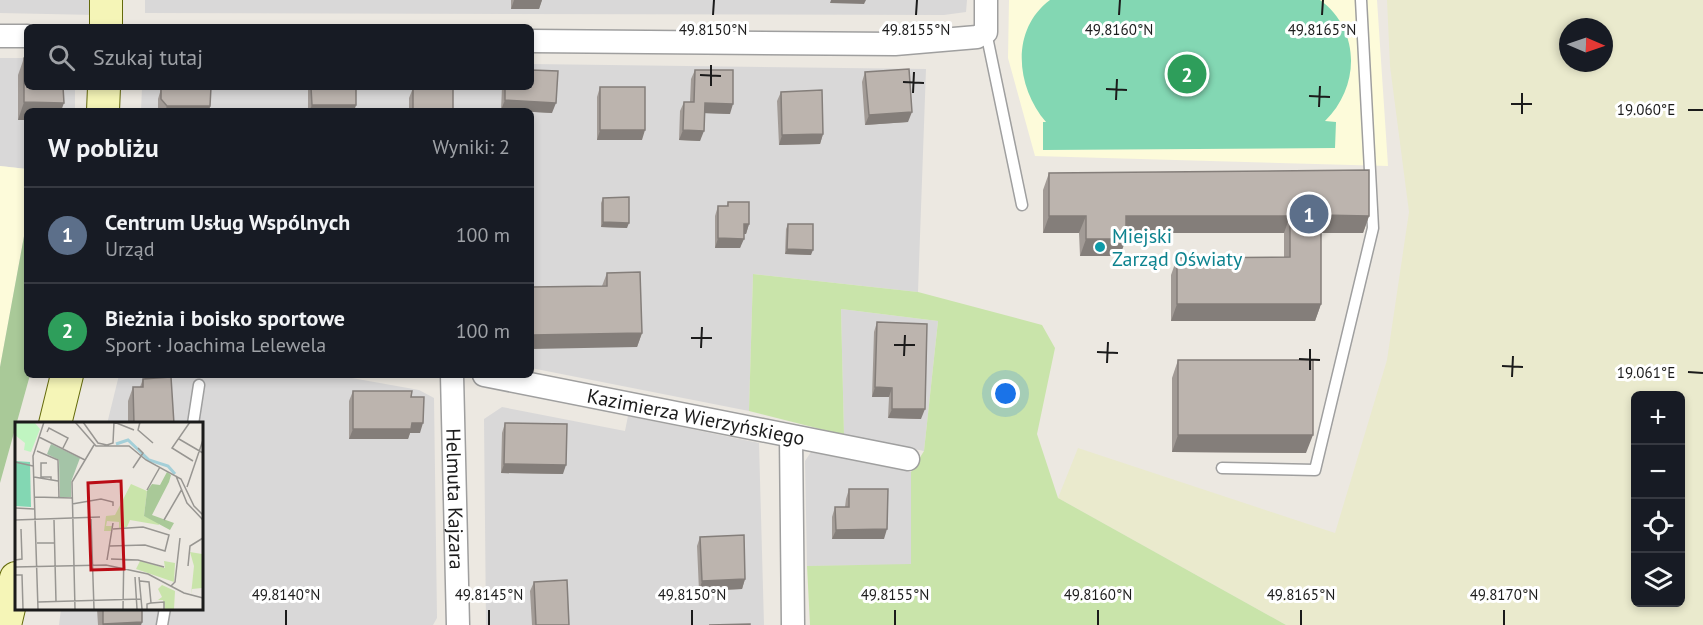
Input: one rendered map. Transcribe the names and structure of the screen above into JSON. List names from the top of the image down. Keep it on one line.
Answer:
{"streets":{"street":["Kazimierza Wierzyńskiego","Helmuta Kajzara"]},"places":["Miejski Zarząd Oświaty"],"north":"right","page":{"search":"Szukaj tutaj","pins":["2","1"],"heading":["W pobliżu","Wyniki: 2"],"list":[{"mark":"1","name":"Centrum Usług Wspólnych","note":"Urząd","value":"100 m"},{"mark":"2","name":"Bieżnia i boisko sportowe","note":"Sport · Joachima Lelewela","value":"100 m"}],"map_buttons":["+","−"]},"coordinates":["49.8150°N","49.8155°N","49.8160°N","49.8165°N","19.060°E","19.061°E","49.8140°N","49.8145°N","49.8170°N"]}
